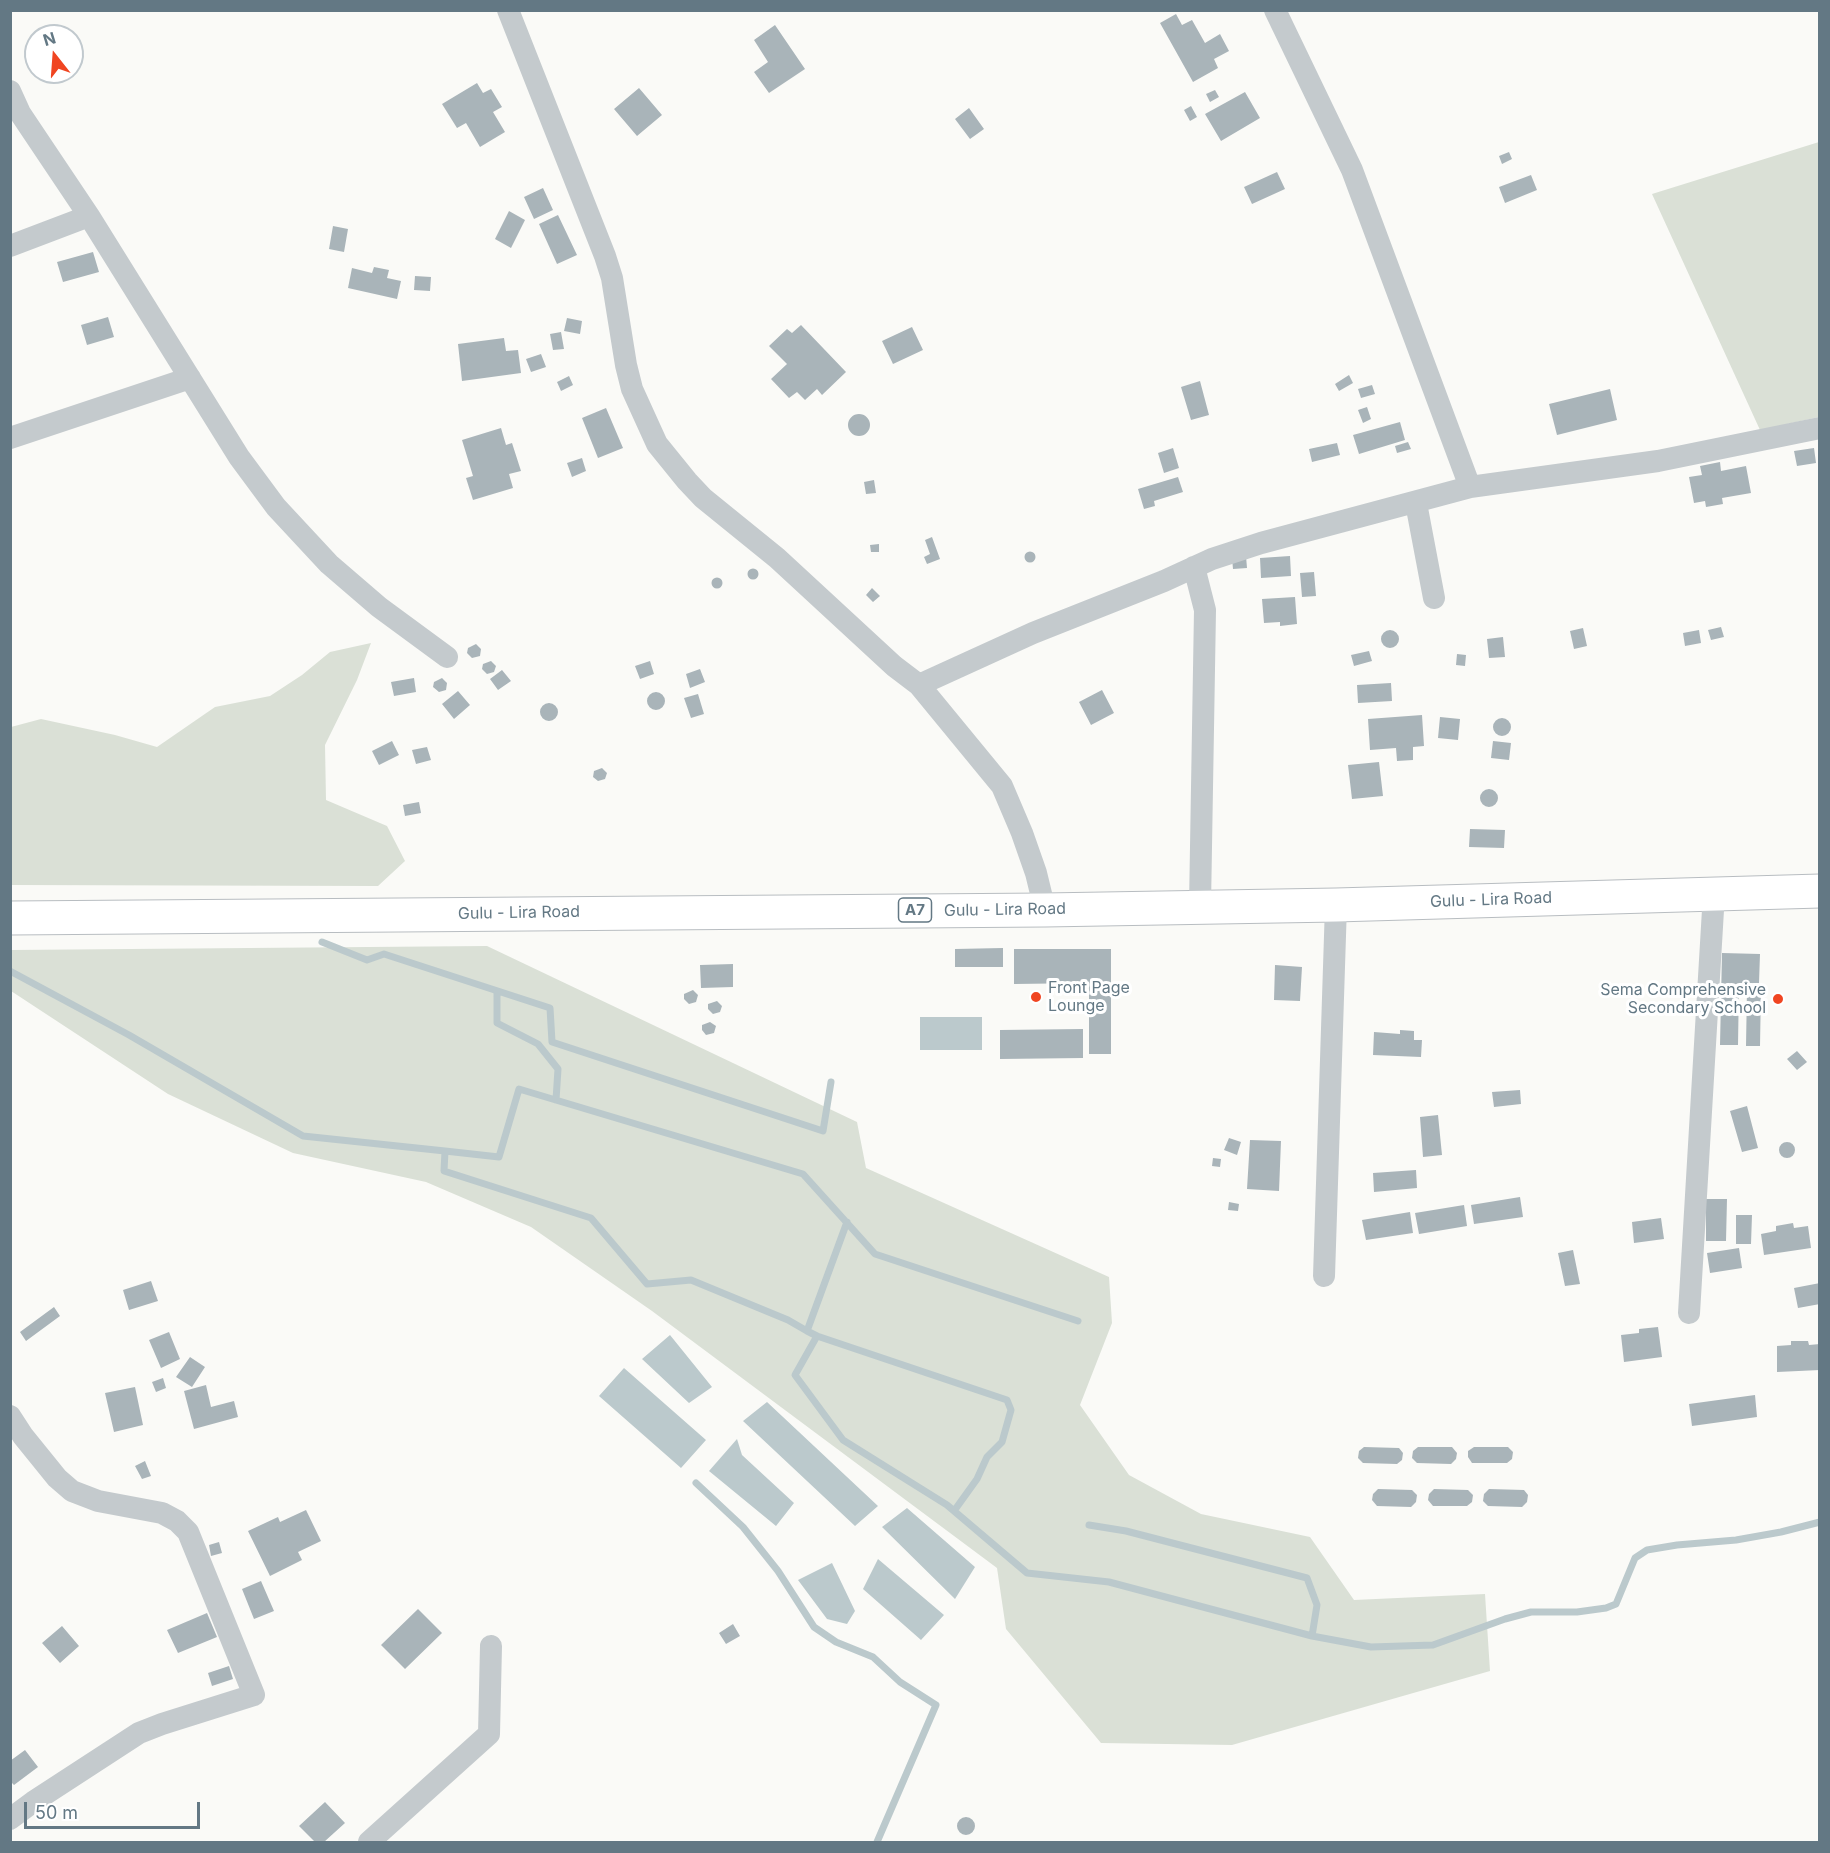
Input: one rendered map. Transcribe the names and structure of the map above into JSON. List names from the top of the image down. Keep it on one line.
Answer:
{"streets":{"main road":["Gulu - Lira Road","A7"]},"places":["Front Page Lounge","Sema Comprehensive Secondary School"],"scale_bar":"50 m","north":"top"}
